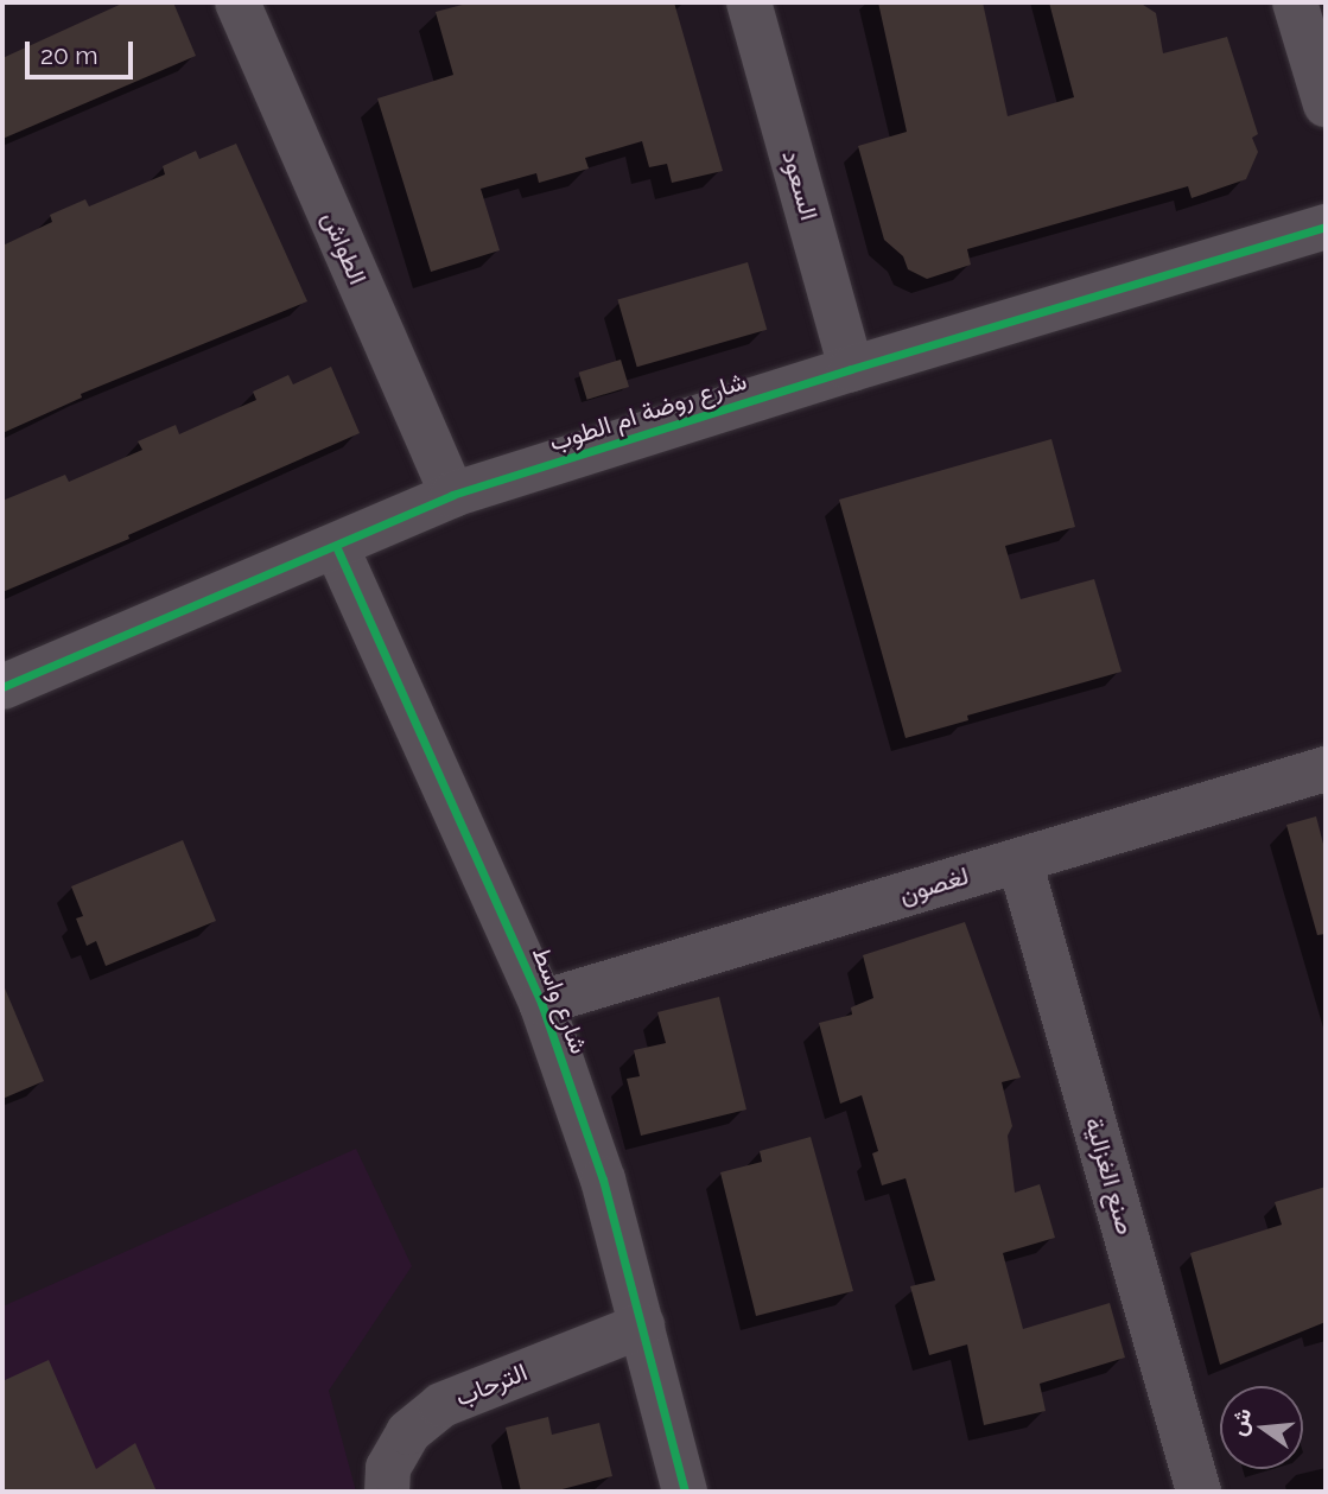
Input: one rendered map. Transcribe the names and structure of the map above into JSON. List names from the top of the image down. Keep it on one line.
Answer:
{"streets":{"street":["السعود","الطواش","شارع روضة ام الطوب","لغصون","شارع واسط","صنع الغزالية","الترحاب"]},"crossings":[["السعود","شارع روضة ام الطوب"],["الطواش","شارع روضة ام الطوب"],["شارع روضة ام الطوب","شارع واسط"],["لغصون","شارع واسط"],["لغصون","صنع الغزالية"],["شارع واسط","الترحاب"]],"scale_bar":"20 m","north":"left"}
